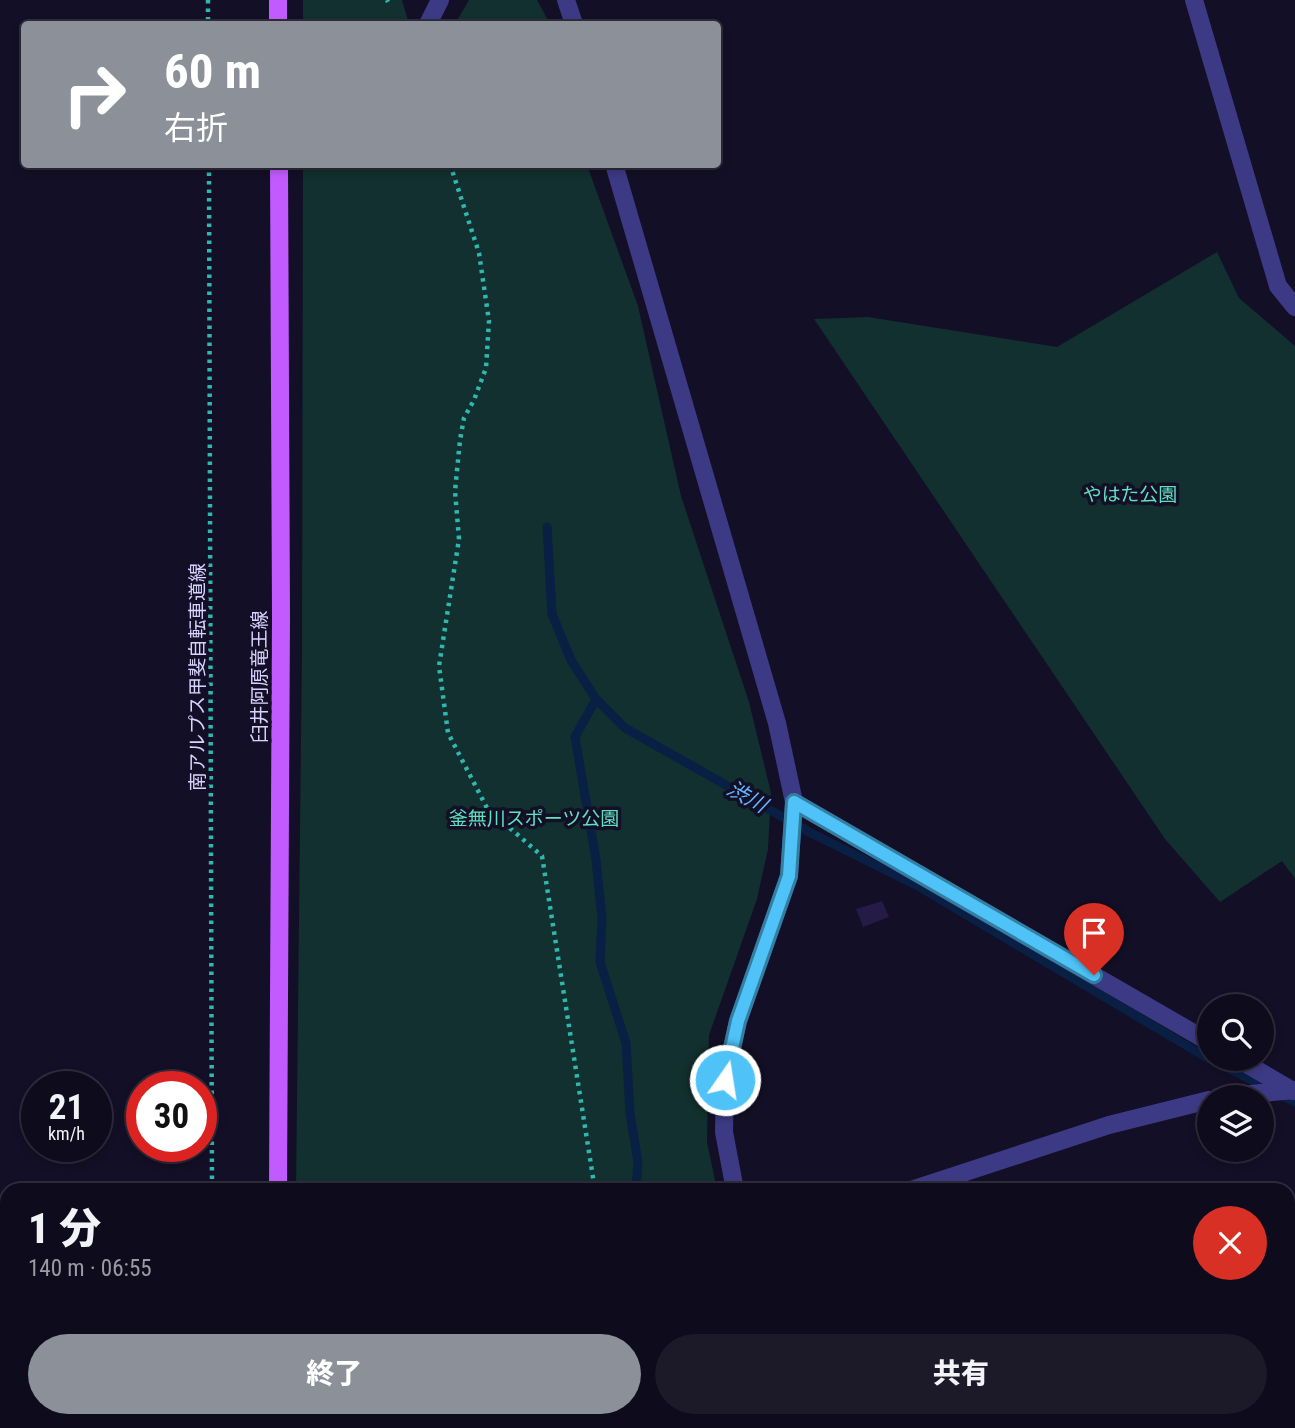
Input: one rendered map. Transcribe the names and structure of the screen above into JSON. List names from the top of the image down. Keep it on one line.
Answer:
{"streets":{"main road":["臼井阿原竜王線"],"path":["南アルプス甲斐自転車道線"]},"water":["渋川"],"parks":["やはた公園","釜無川スポーツ公園"],"page":{"turn":["60 m","右折"],"speed":"21 km/h","limit":"30","heading":["1 分","140 m · 06:55"],"buttons":["終了","共有"]}}
